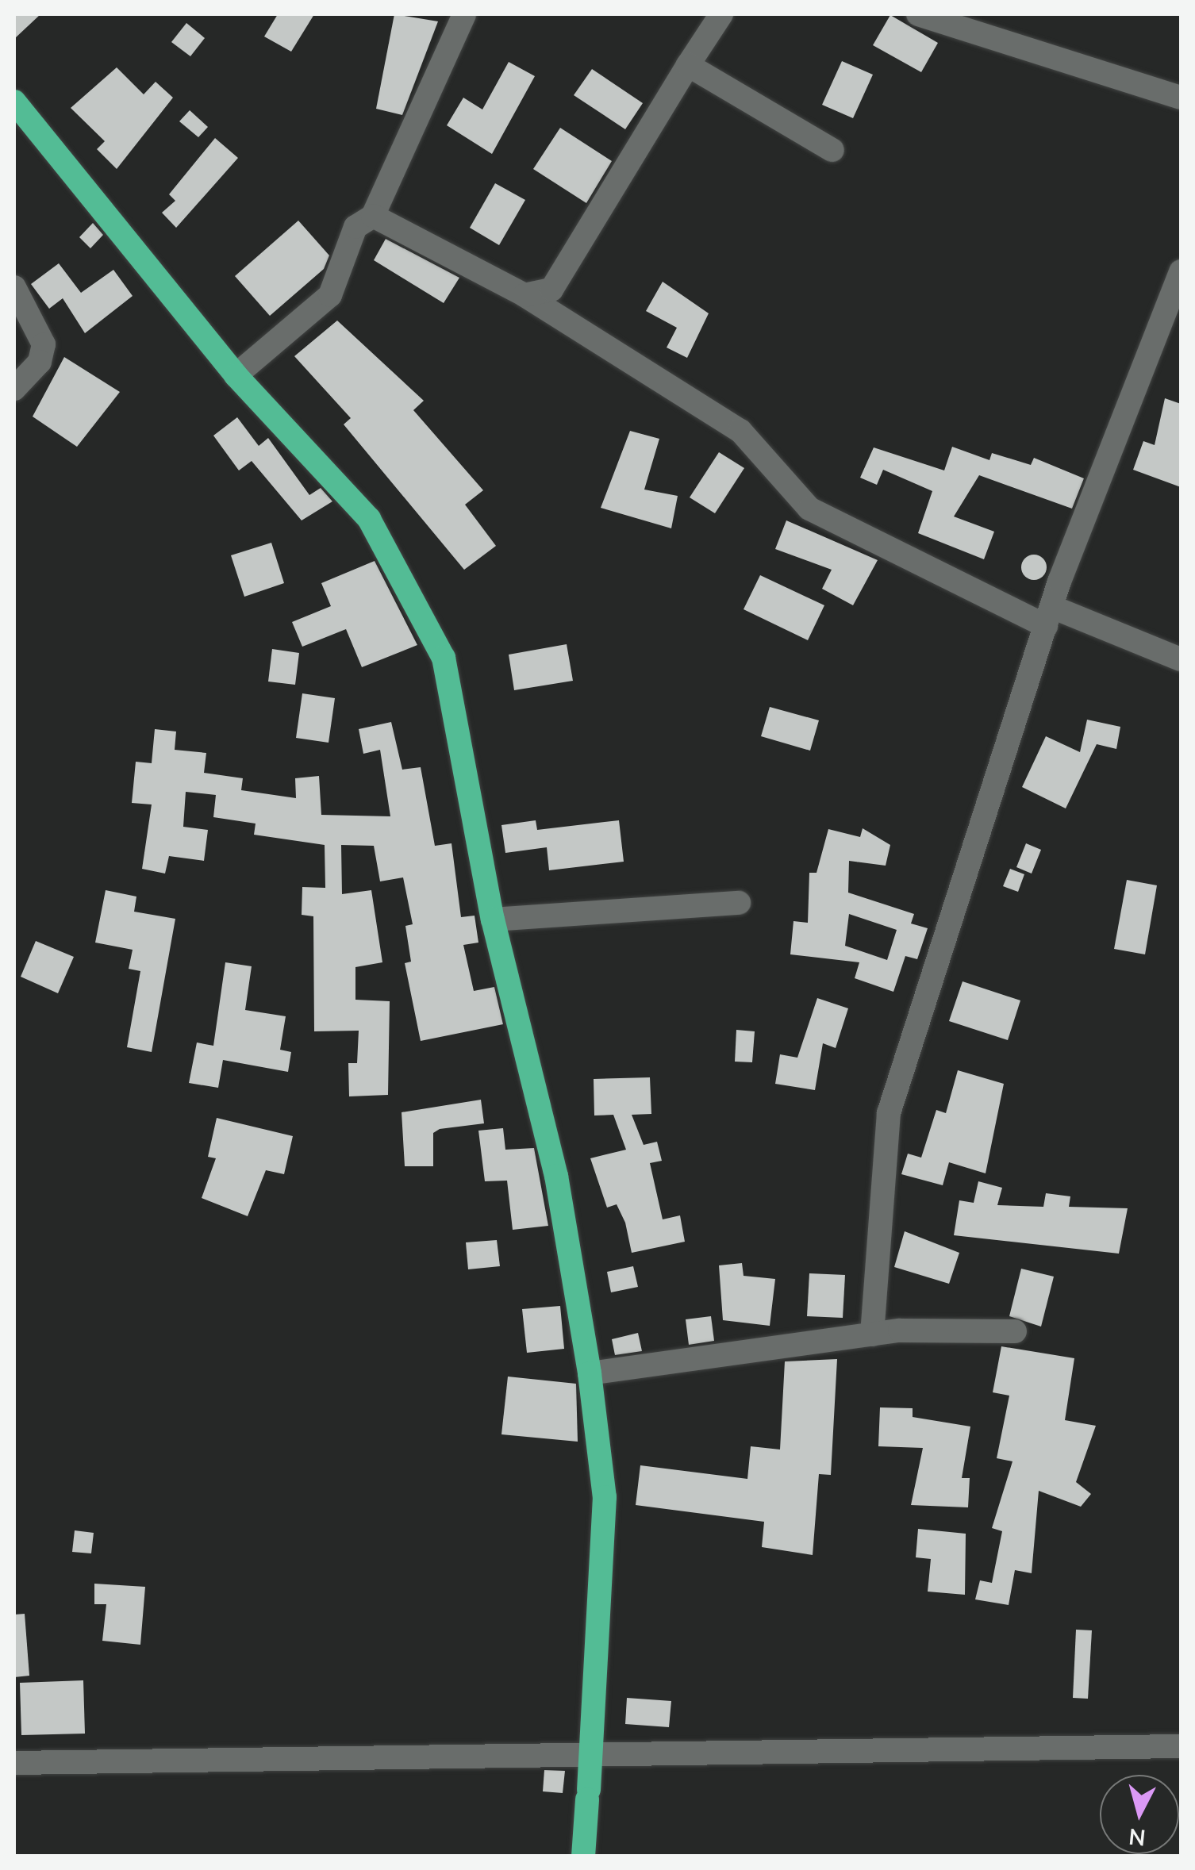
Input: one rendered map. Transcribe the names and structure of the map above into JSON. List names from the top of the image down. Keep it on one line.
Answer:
{"north":"bottom"}
